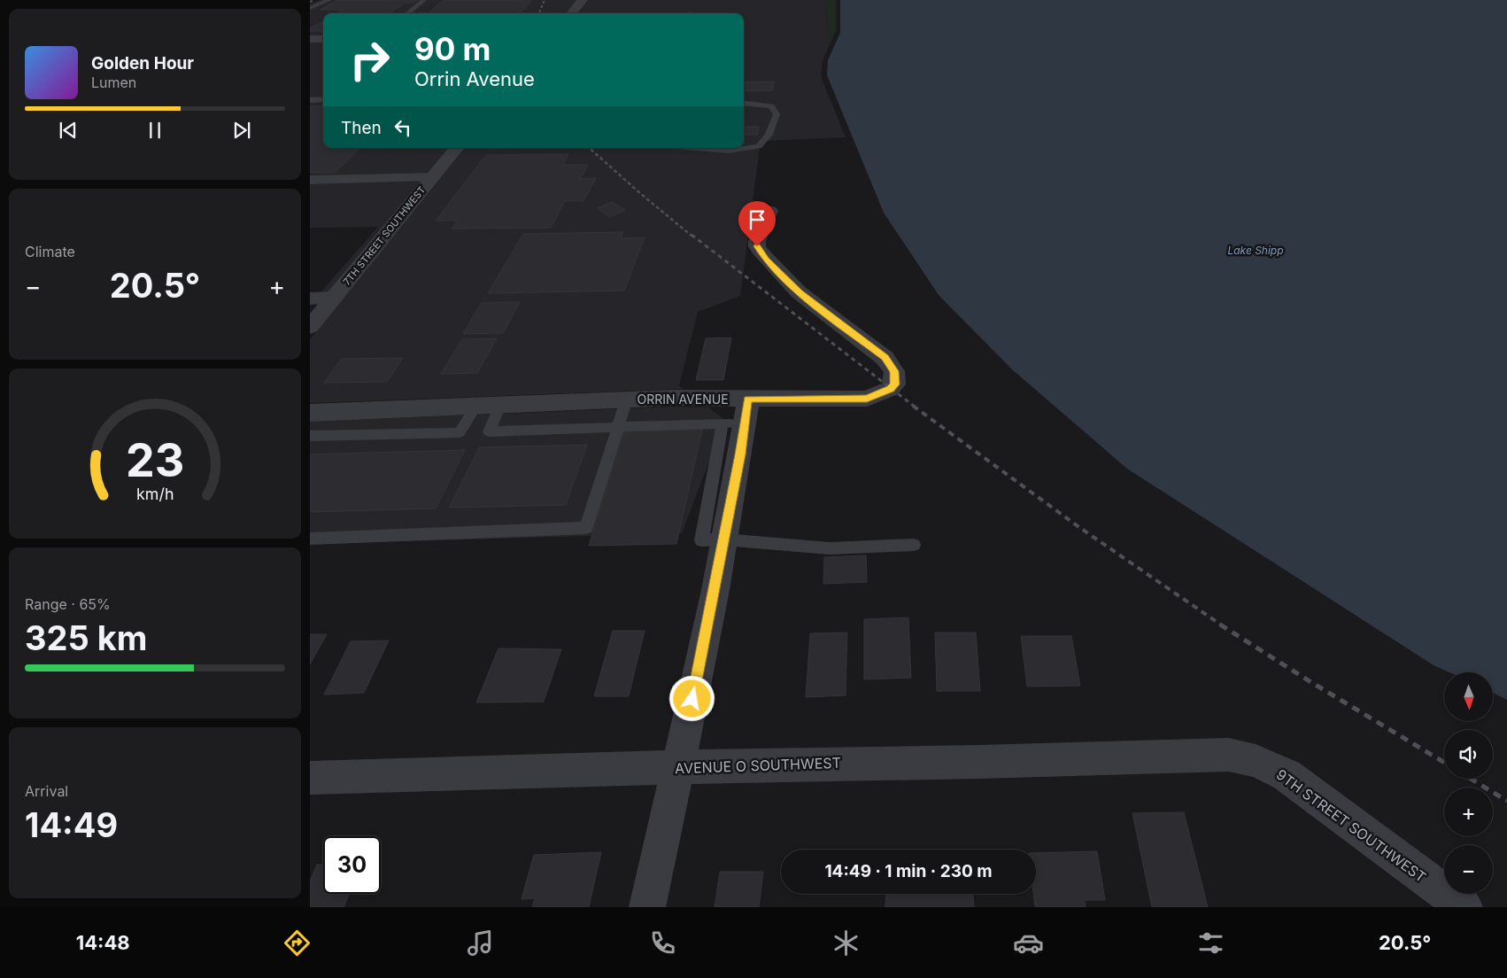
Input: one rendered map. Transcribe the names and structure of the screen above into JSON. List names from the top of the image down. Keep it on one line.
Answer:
{"streets":{"street":["7TH STREET SOUTHWEST","ORRIN AVENUE","AVENUE O SOUTHWEST","9TH STREET SOUTHWEST"]},"crossings":[["AVENUE O SOUTHWEST","9TH STREET SOUTHWEST"]],"water":["Lake Shipp"],"north":"bottom","page":{"turn":["90 m","Orrin Avenue"],"song":["Golden Hour","Lumen"],"then":"Then","tile":["Climate",["Range · 65%","325 km"],["Arrival","14:49"]],"heat":["−","20.5°","+"],"map_buttons":["+","−"],"limit":"30","trip":"14:49 · 1 min · 230 m","tabs":["14:48","20.5°"],"gauge":["23","km/h"]}}
